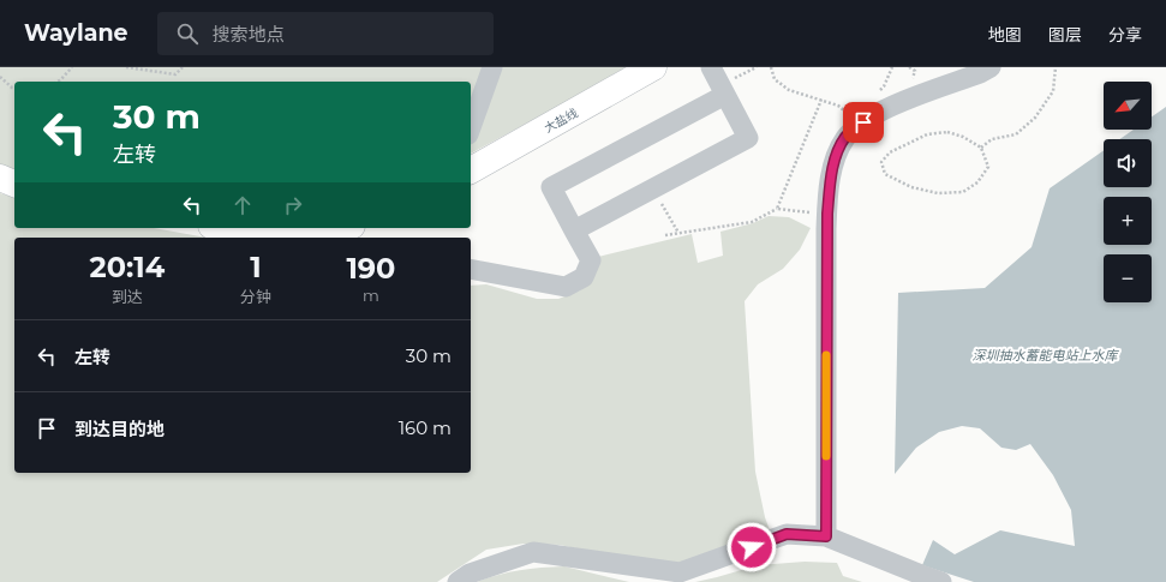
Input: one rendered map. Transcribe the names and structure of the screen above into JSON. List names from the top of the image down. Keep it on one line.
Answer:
{"streets":{"main road":["大盐线"]},"water":["深圳抽水蓄能电站上水库"],"north":"bottom left","page":{"header":"Waylane","search":"搜索地点","nav":["地图","图层","分享"],"map_buttons":["+","−"],"turn":["30 m","左转"],"eta":["20:14","到达","1","分钟","190","m"],"list":[{"name":"左转","value":"30 m"},{"name":"到达目的地","value":"160 m"}]}}
